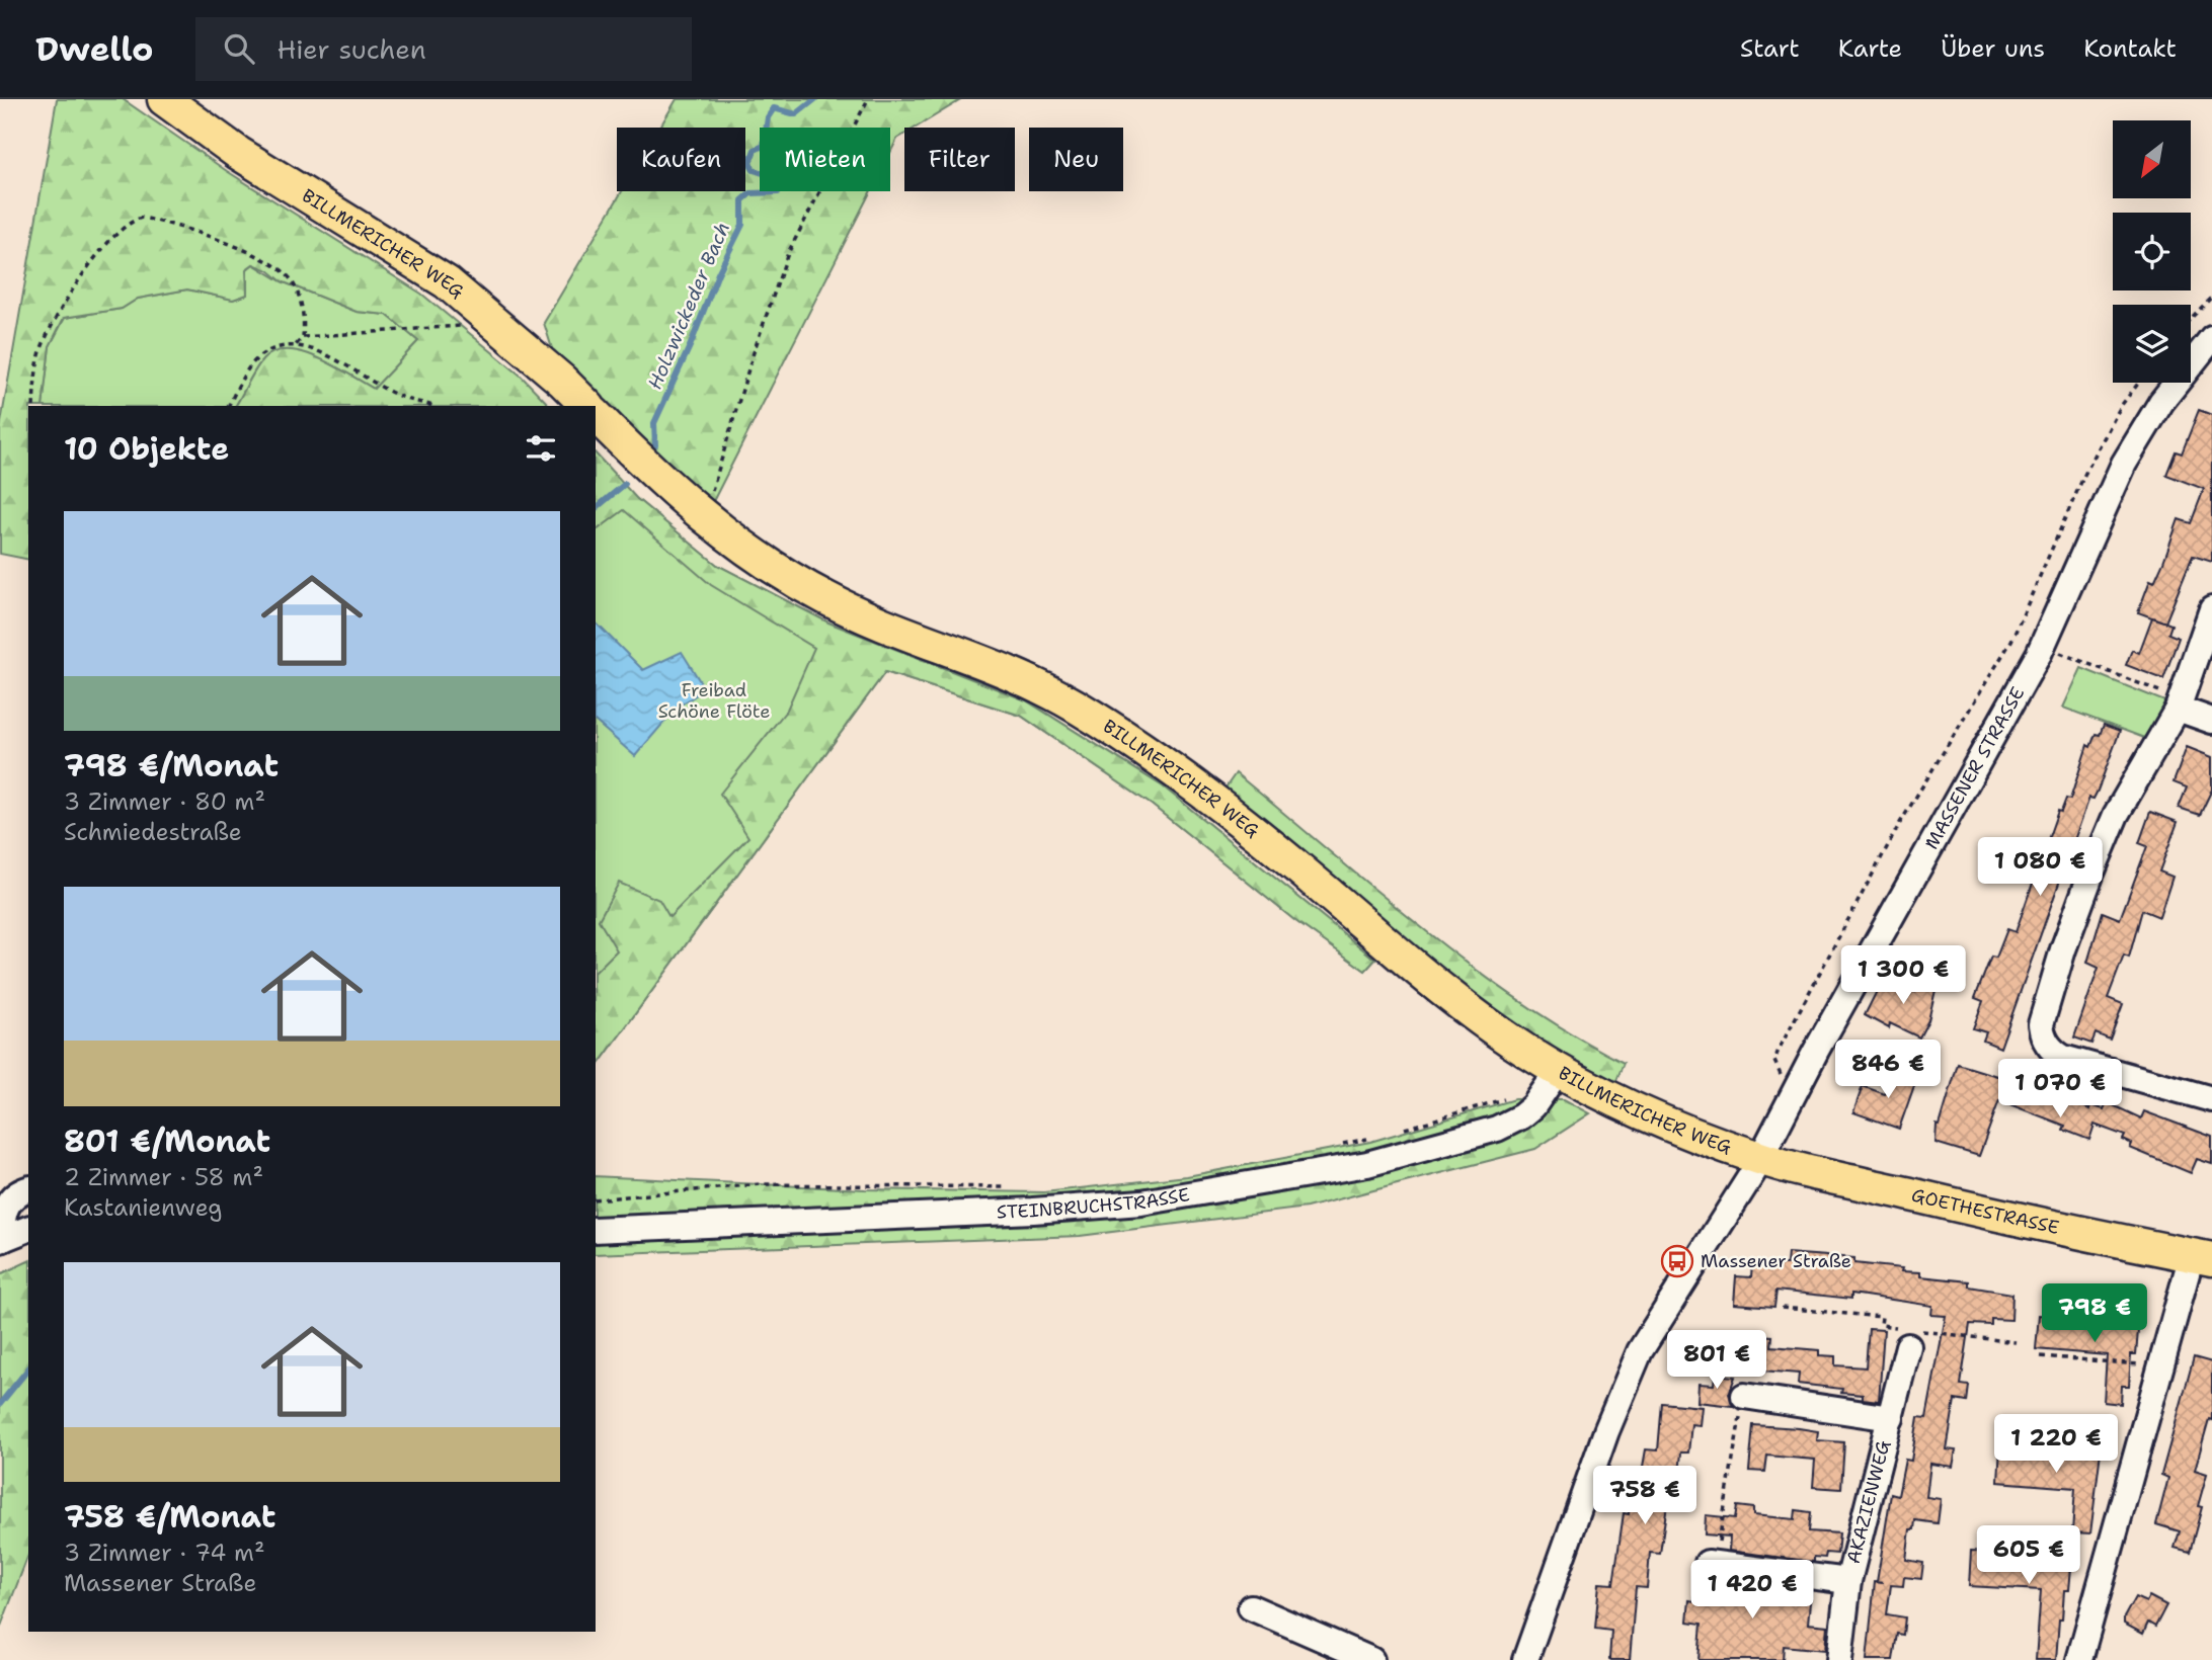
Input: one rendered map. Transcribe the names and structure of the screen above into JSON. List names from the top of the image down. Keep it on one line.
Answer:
{"streets":{"main road":["BILLMERICHER WEG","GOETHESTRASSE"],"street":["MASSENER STRASSE","STEINBRUCHSTRASSE","AKAZIENWEG"]},"crossings":[["BILLMERICHER WEG","MASSENER STRASSE"],["BILLMERICHER WEG","STEINBRUCHSTRASSE"],["BILLMERICHER WEG","GOETHESTRASSE"],["MASSENER STRASSE","GOETHESTRASSE"]],"water":["Holzwickeder Bach"],"parks":["Freibad Schöne Flöte"],"places":{"bus stop":["Massener Straße"]},"north":"bottom left","page":{"header":"Dwello","search":"Hier suchen","nav":["Start","Karte","Über uns","Kontakt"],"chip":["Kaufen","Mieten","Filter","Neu"],"heading":"10 Objekte","list":[{"name":"798 €/Monat","note":"3 Zimmer · 80 m² · Schmiedestraße"},{"name":"801 €/Monat","note":"2 Zimmer · 58 m² · Kastanienweg"},{"name":"758 €/Monat","note":"3 Zimmer · 74 m² · Massener Straße"}],"price":["1 080 €","1 300 €","846 €","1 070 €","798 €","801 €","1 220 €","758 €","605 €","1 420 €"]}}
